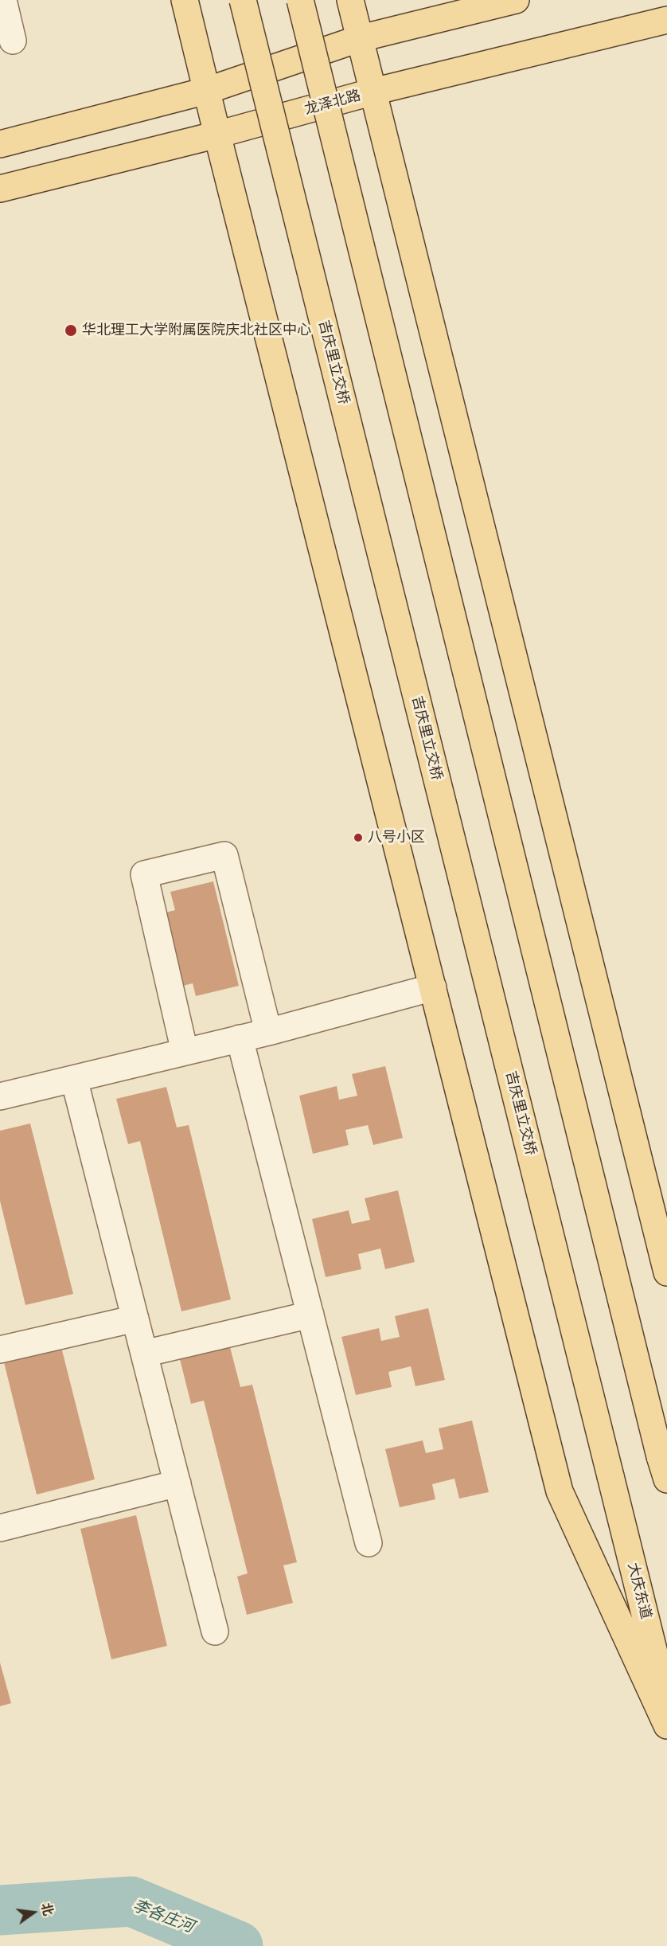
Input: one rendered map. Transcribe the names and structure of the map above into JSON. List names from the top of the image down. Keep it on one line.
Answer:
{"streets":{"main road":["龙泽北路","吉庆里立交桥","大庆东道"]},"crossings":[["吉庆里立交桥","大庆东道"]],"water":["李各庄河"],"places":["华北理工大学附属医院庆北社区中心","八号小区"],"north":"right"}
